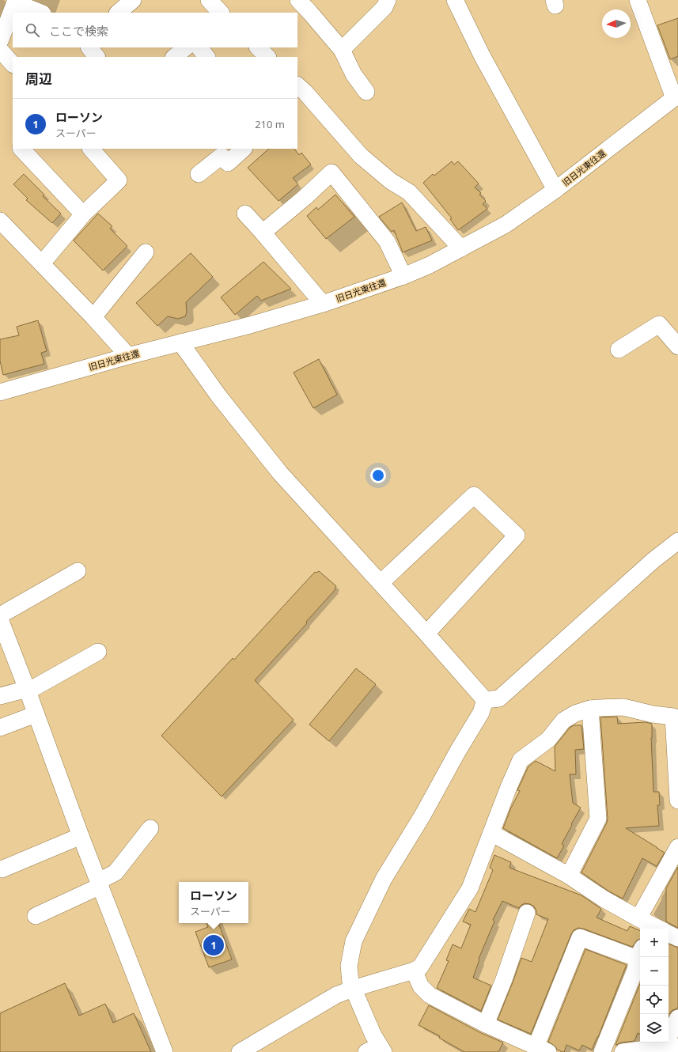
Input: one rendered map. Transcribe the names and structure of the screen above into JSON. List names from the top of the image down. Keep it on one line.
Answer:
{"streets":{"street":["旧日光東往還"]},"north":"left","page":{"search":"ここで検索","heading":"周辺","list":[{"mark":"1","name":"ローソン","note":"スーパー","value":"210 m"}],"popup":["ローソン","スーパー"],"map_buttons":["+","−"],"pins":"1"}}
